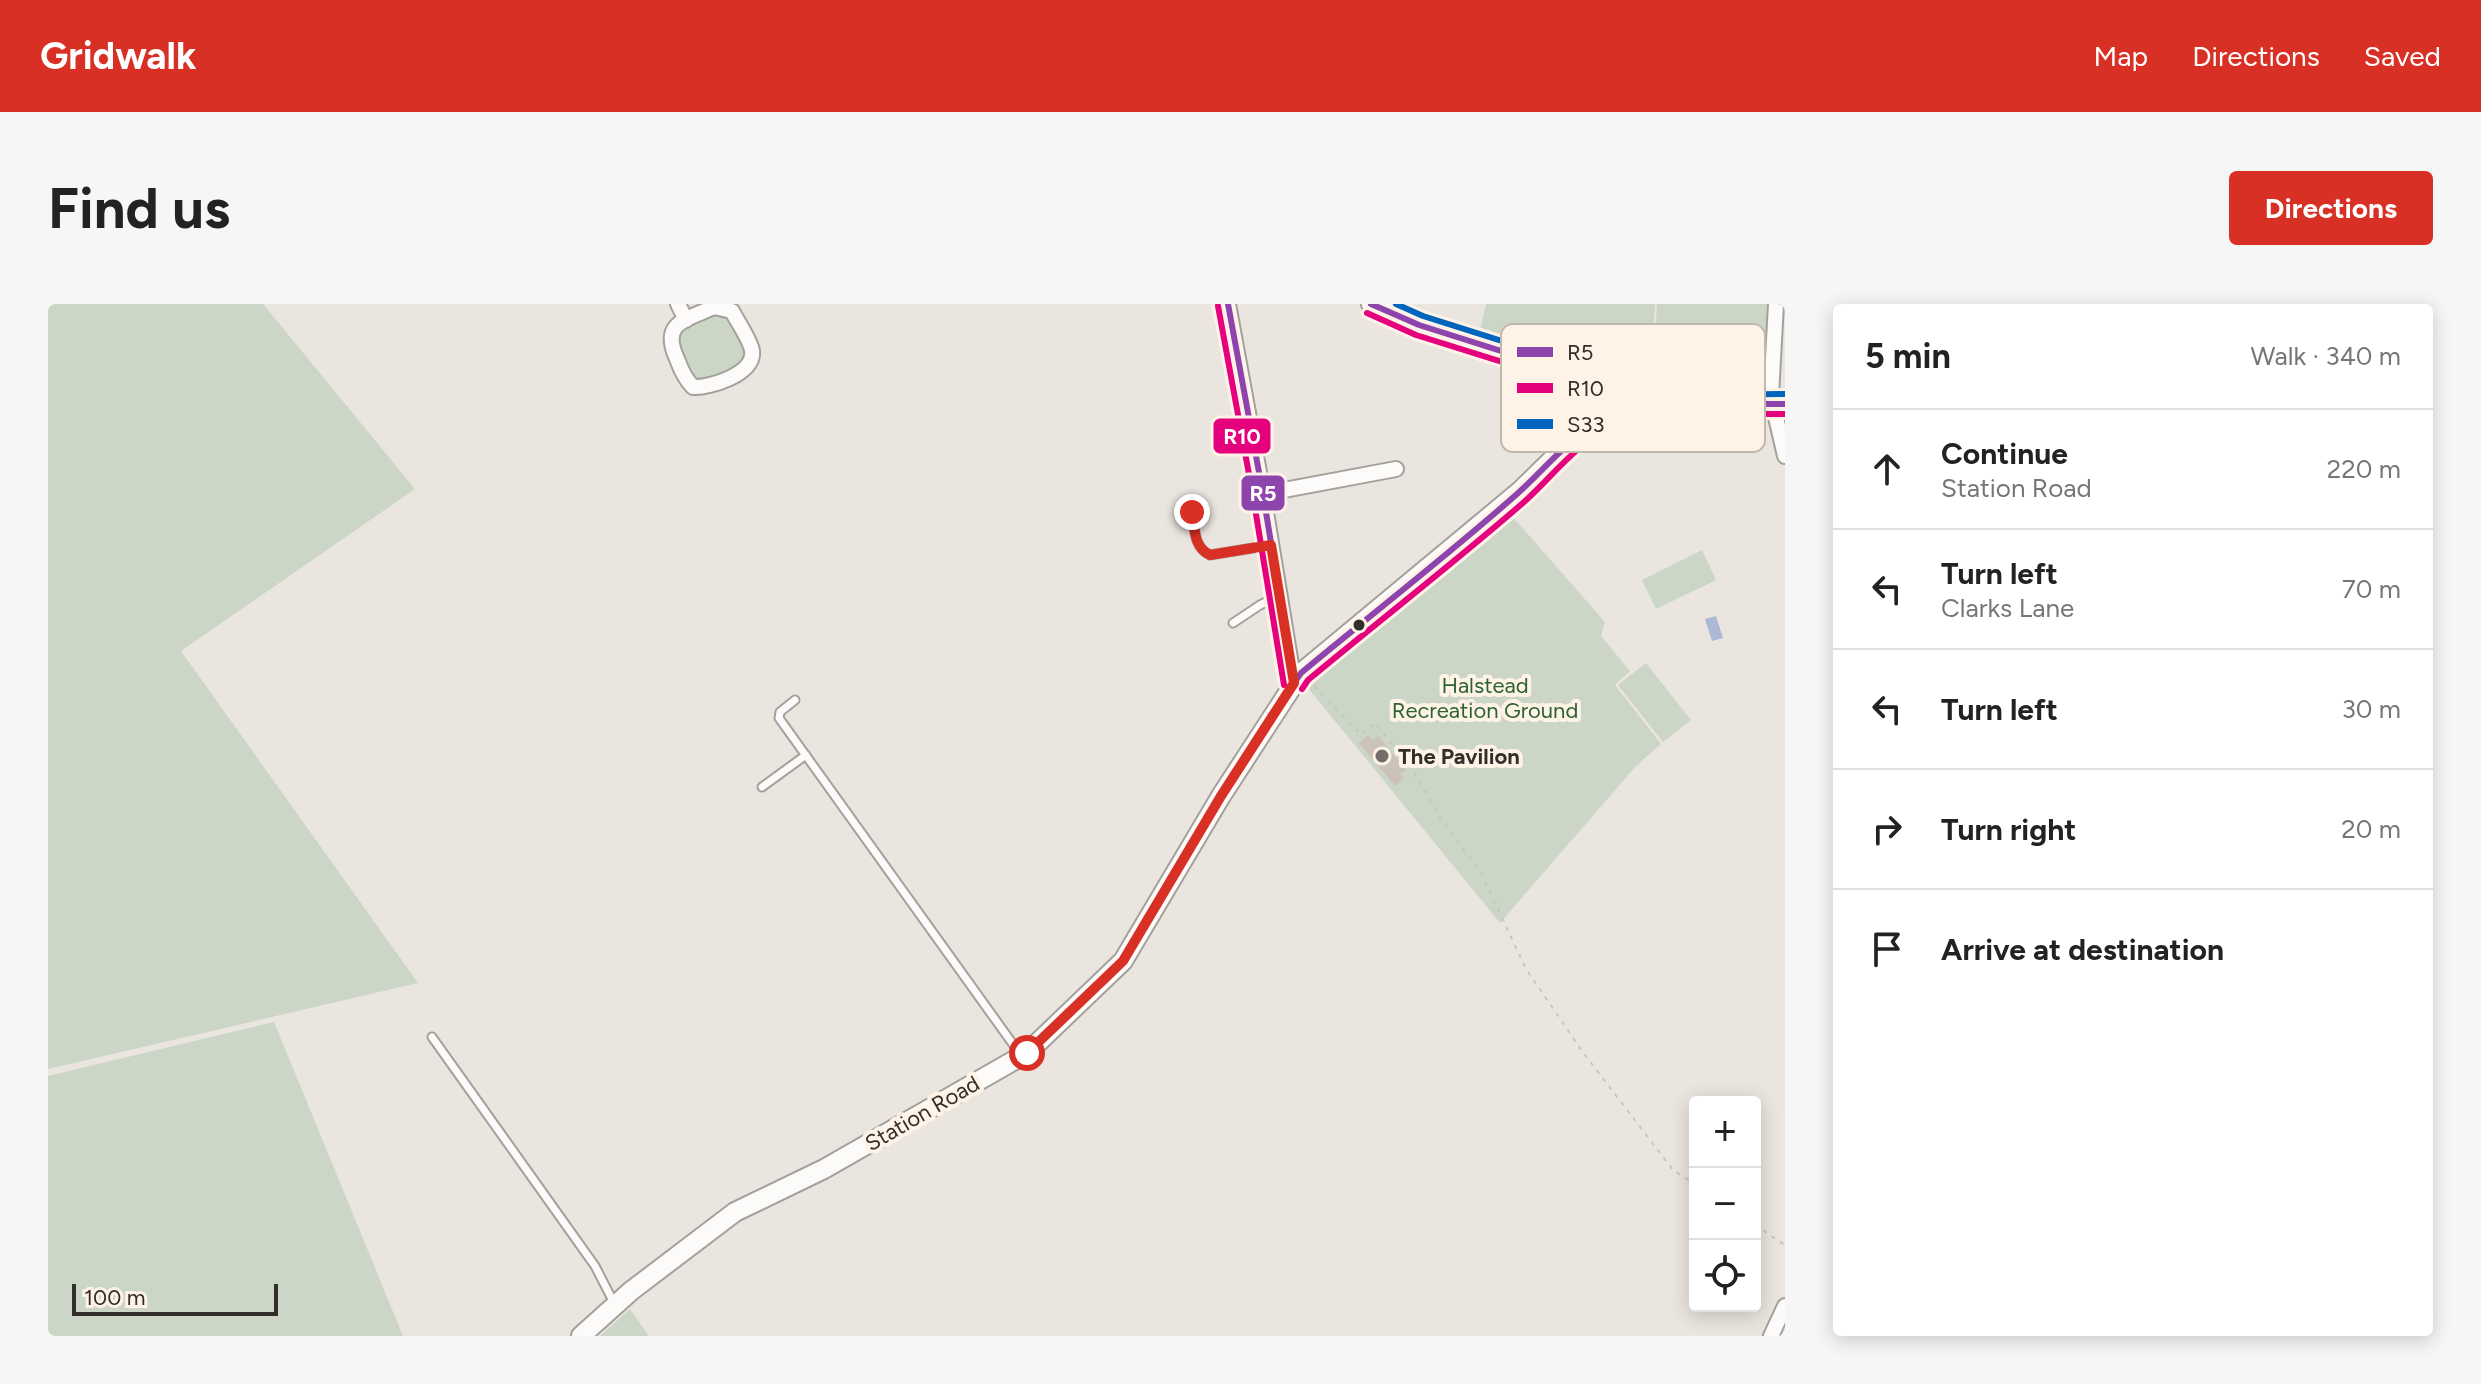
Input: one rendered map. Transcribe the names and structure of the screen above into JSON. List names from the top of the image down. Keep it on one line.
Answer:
{"streets":{"street":["Station Road"]},"parks":["Halstead Recreation Ground"],"places":["The Pavilion"],"lines":["transit line R5","transit line S33","transit line R10"],"legend":["R5","R10","S33"],"scale_bar":"100 m","page":{"header":"Gridwalk","nav":["Map","Directions","Saved"],"buttons":"Directions","title":"Find us","heading":["5 min","Walk · 340 m"],"list":[["Continue","Station Road","220 m"],["Turn left","Clarks Lane","70 m"],["Turn left","30 m"],["Turn right","20 m"],"Arrive at destination"],"map_buttons":["+","−"],"scale":"100 m"}}
